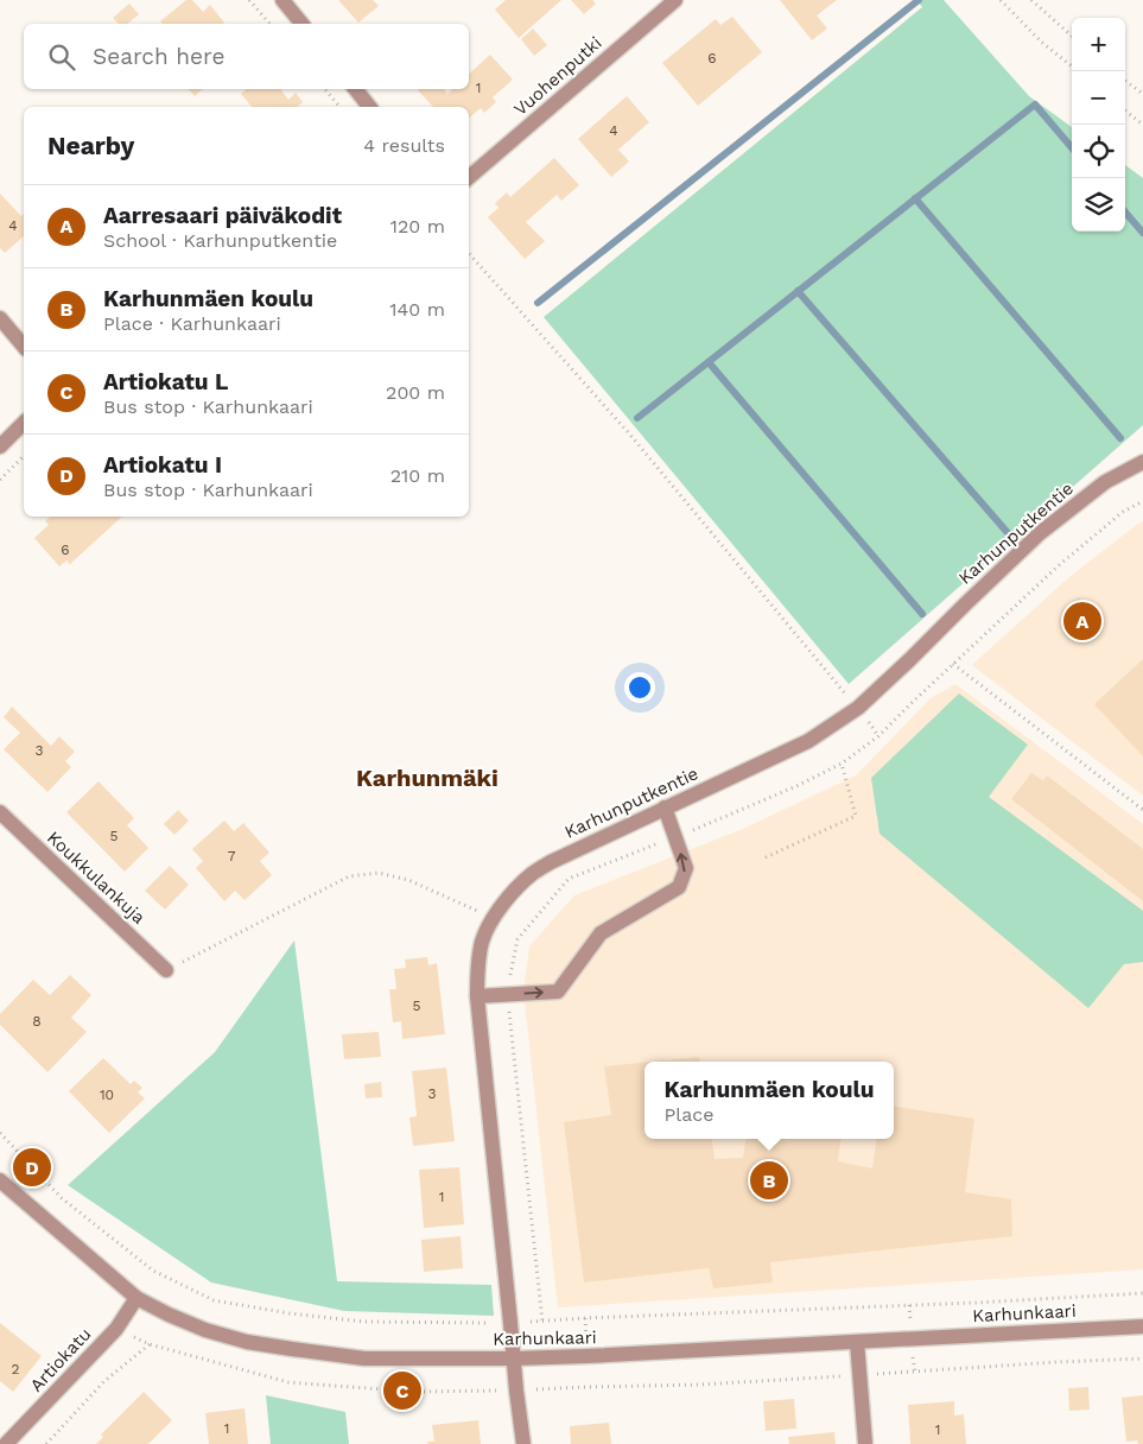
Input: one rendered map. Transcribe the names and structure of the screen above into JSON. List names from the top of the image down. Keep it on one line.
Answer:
{"streets":{"street":["Vuohenputki","Karhunputkentie","Koukkulankuja","Karhunkaari","Artiokatu"]},"crossings":[["Karhunputkentie","Karhunkaari"],["Karhunkaari","Artiokatu"]],"districts":["Karhunmäki"],"house_numbers":["6","1","4","4","6","3","5","7","5","8","3","10","1","2","1","1"],"page":{"map_buttons":["+","−"],"search":"Search here","heading":["Nearby","4 results"],"list":[{"mark":"A","name":"Aarresaari päiväkodit","note":"School · Karhunputkentie","value":"120 m"},{"mark":"B","name":"Karhunmäen koulu","note":"Place · Karhunkaari","value":"140 m"},{"mark":"C","name":"Artiokatu L","note":"Bus stop · Karhunkaari","value":"200 m"},{"mark":"D","name":"Artiokatu I","note":"Bus stop · Karhunkaari","value":"210 m"}],"pins":["A","D","B","C"],"popup":["Karhunmäen koulu","Place"]}}
